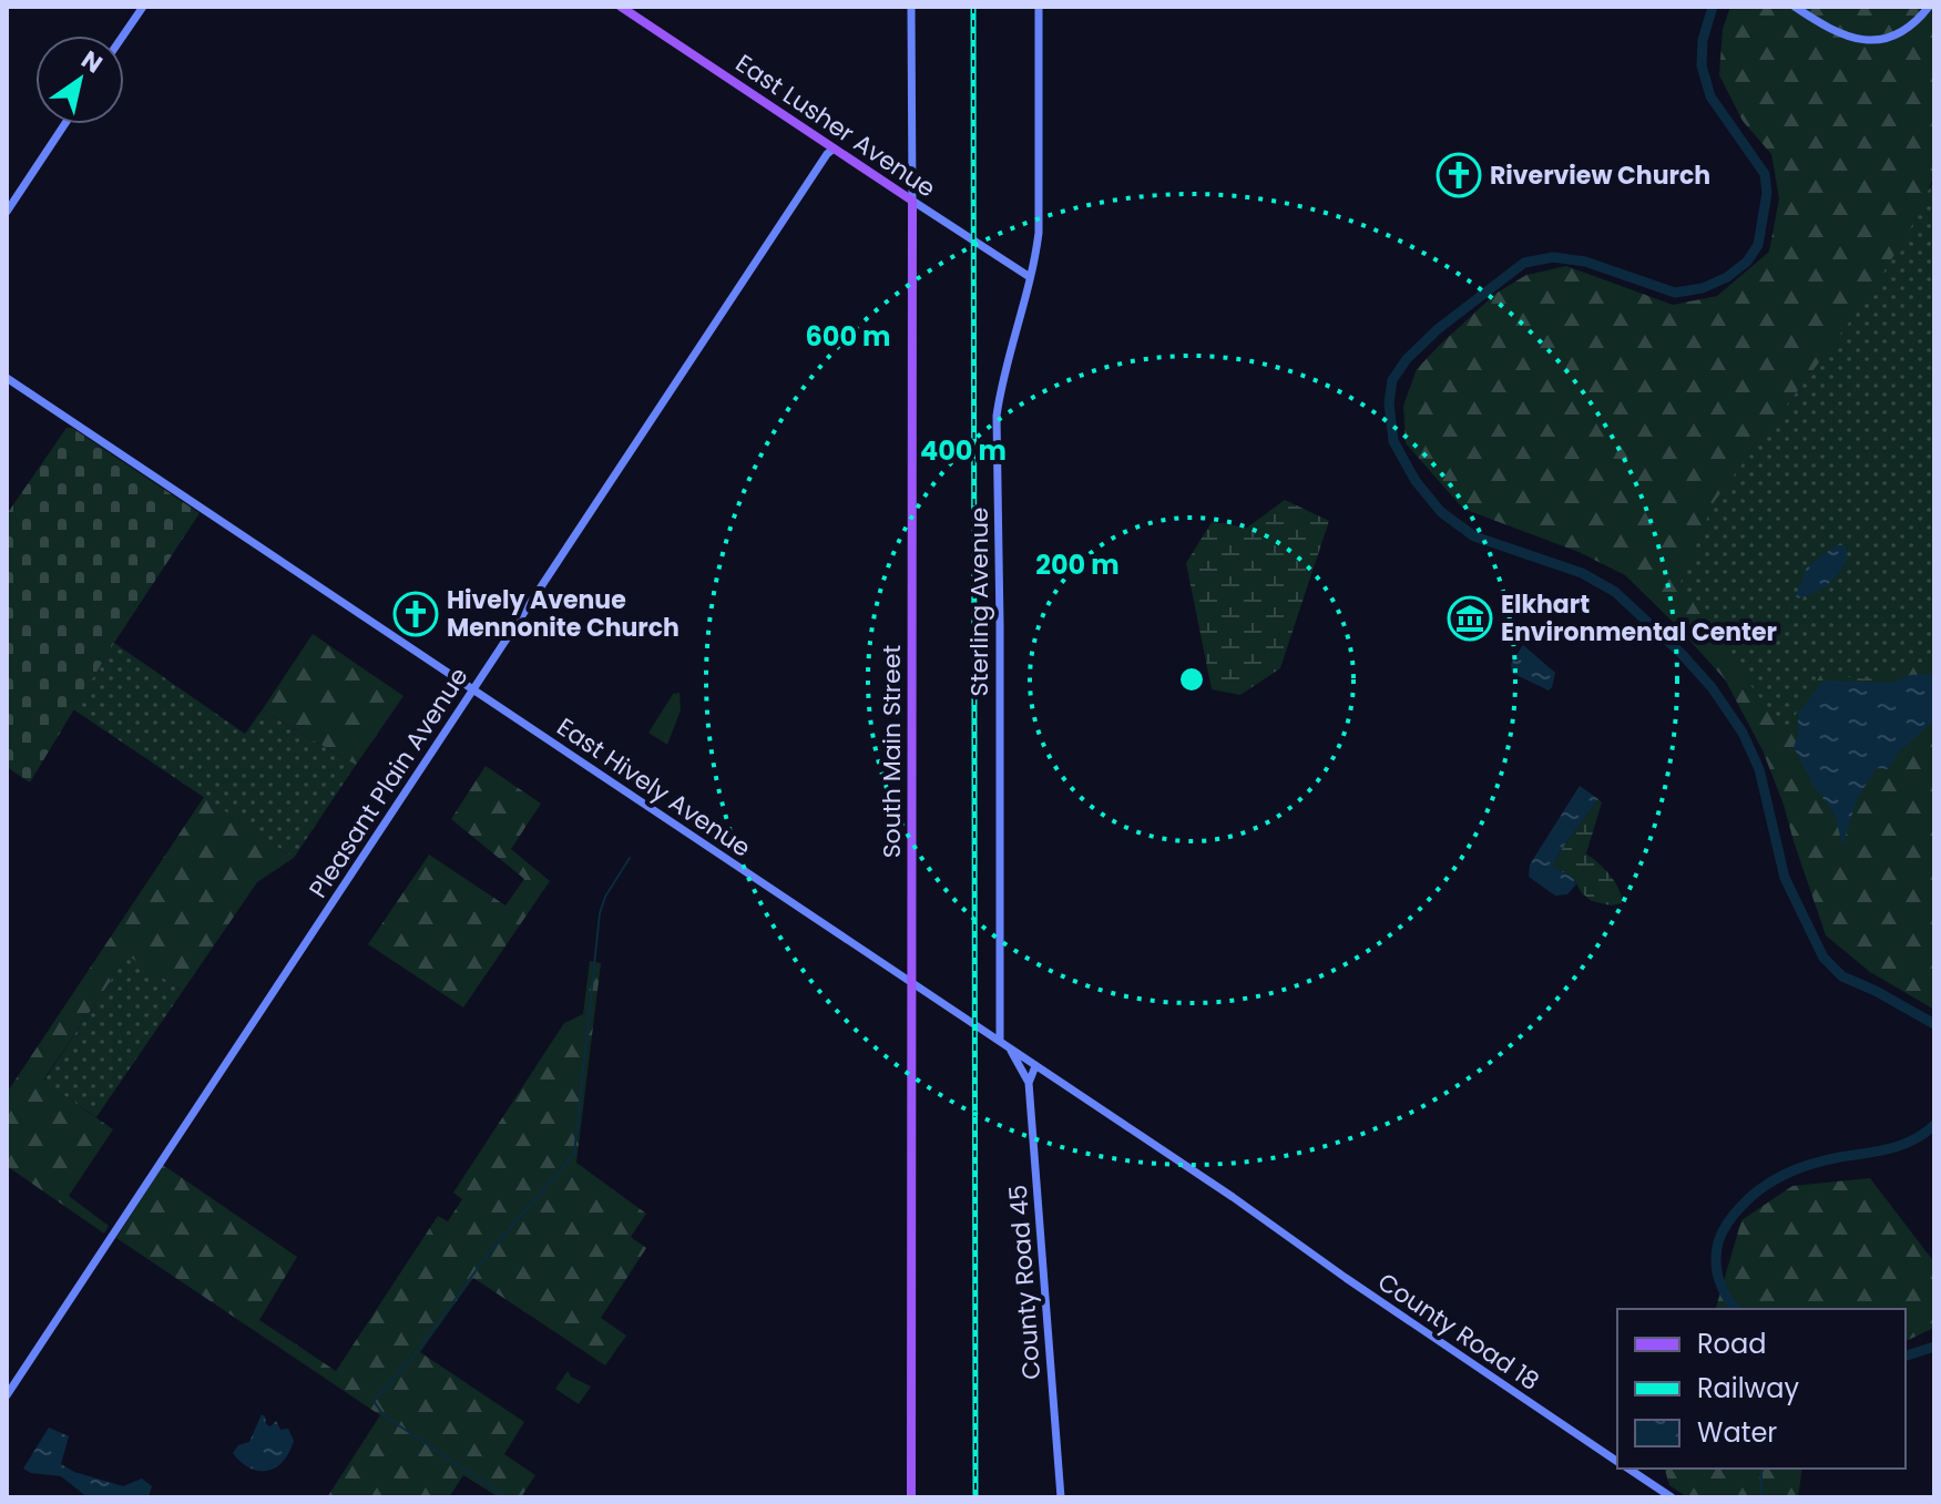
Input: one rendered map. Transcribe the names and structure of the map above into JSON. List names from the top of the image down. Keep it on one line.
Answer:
{"streets":{"main road":["East Lusher Avenue","South Main Street"],"street":["Sterling Avenue","Pleasant Plain Avenue","East Hively Avenue","County Road 45","County Road 18"]},"crossings":[["East Lusher Avenue","Sterling Avenue"],["East Lusher Avenue","South Main Street"],["East Lusher Avenue","Pleasant Plain Avenue"],["Sterling Avenue","East Hively Avenue"],["South Main Street","East Hively Avenue"],["Pleasant Plain Avenue","East Hively Avenue"],["East Hively Avenue","County Road 45"],["East Hively Avenue","County Road 18"]],"places":{"church":["Riverview Church","Hively Avenue Mennonite Church"],"museum":["Elkhart Environmental Center"]},"legend":["Road","Railway","Water"],"north":"top right","rings":["600 m","400 m","200 m"]}
